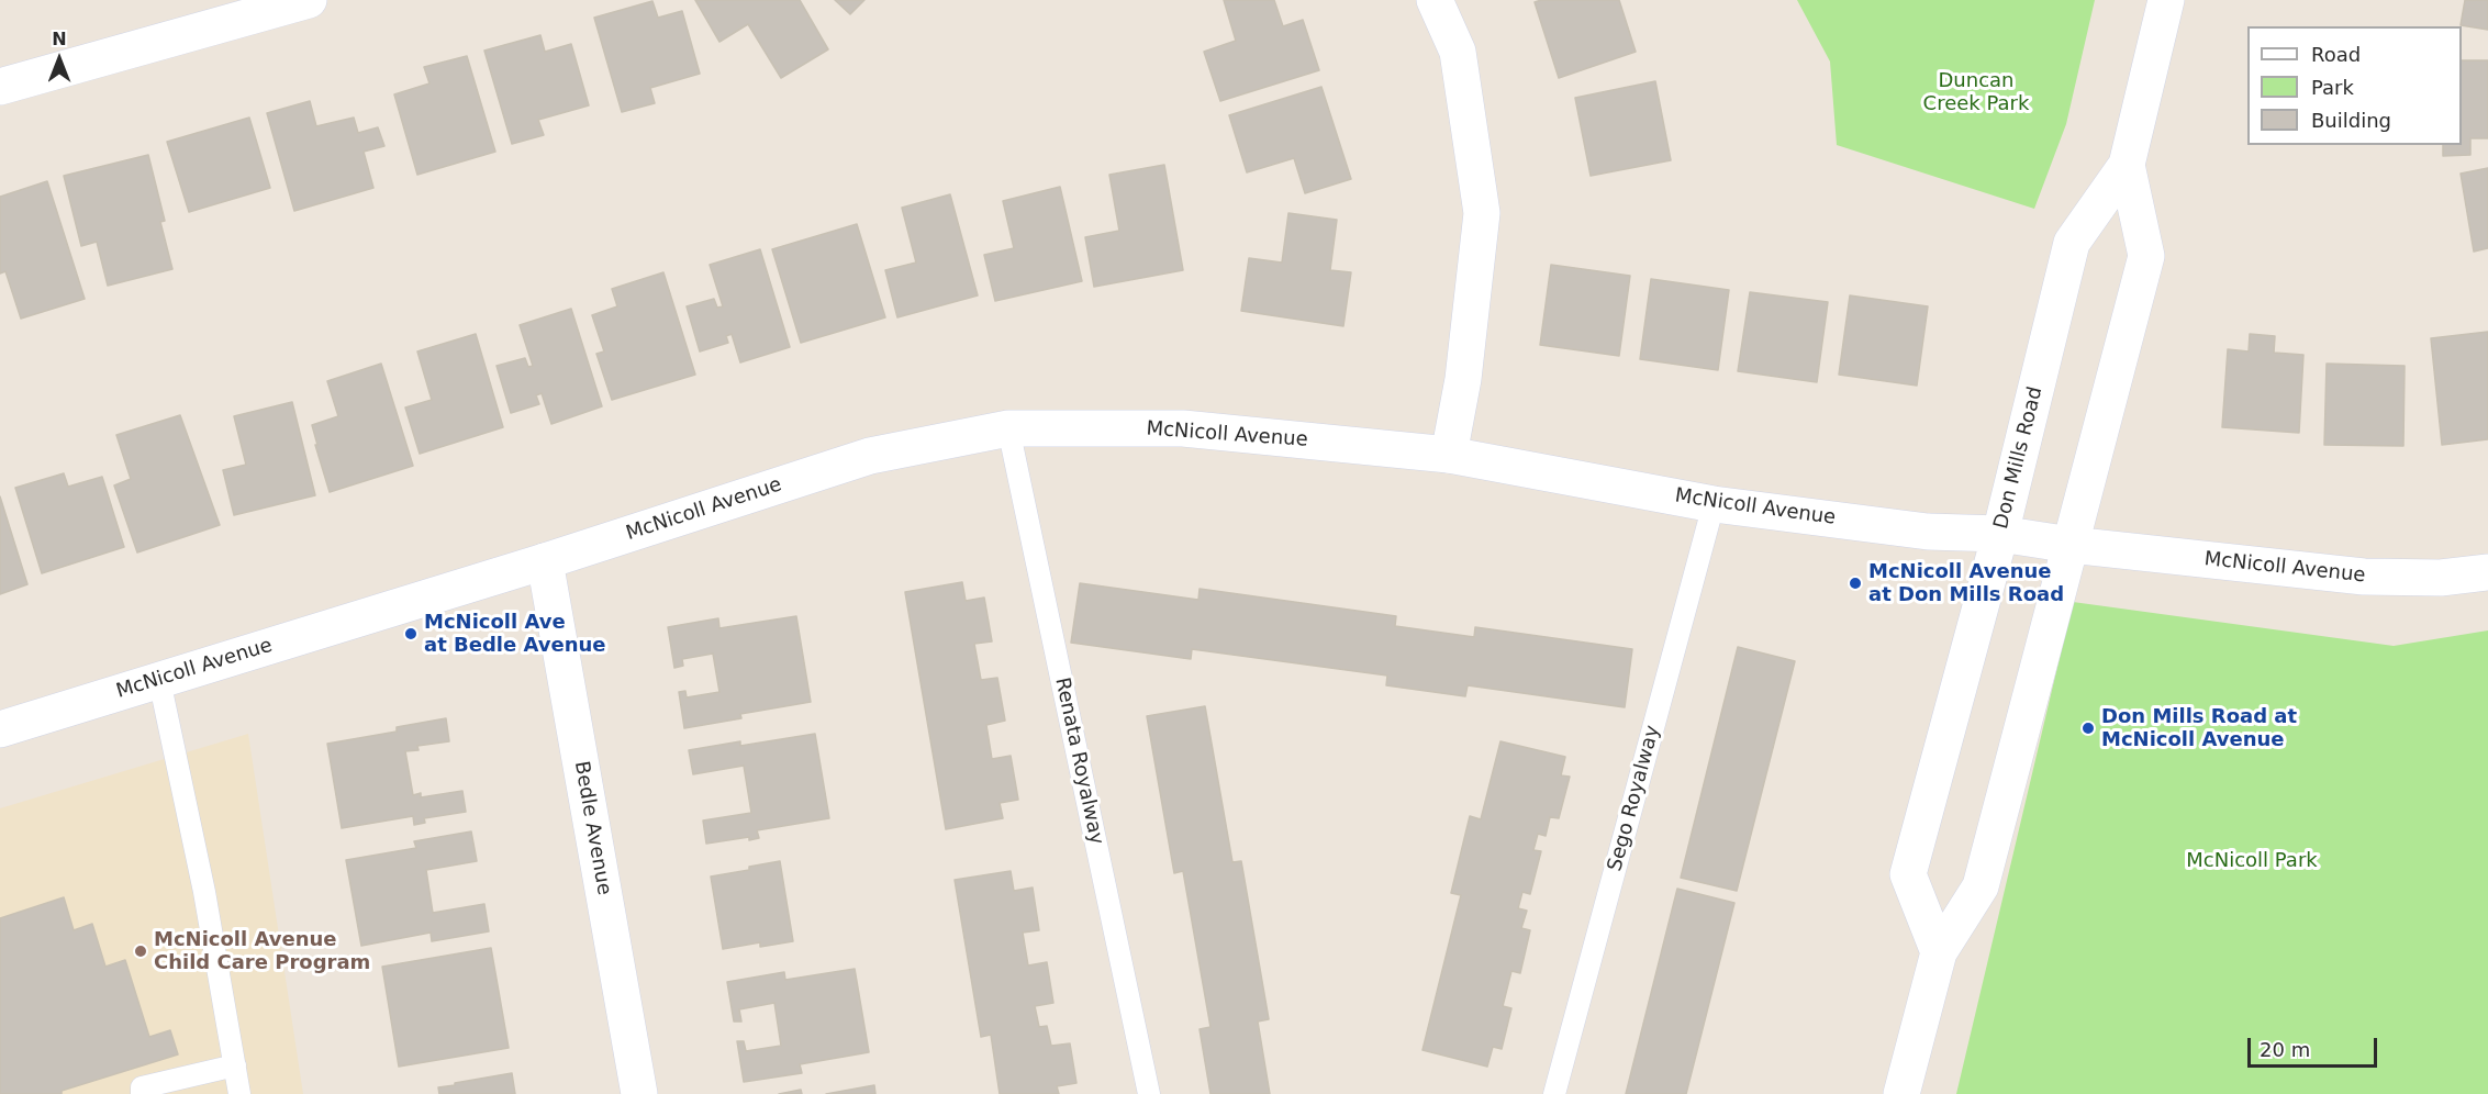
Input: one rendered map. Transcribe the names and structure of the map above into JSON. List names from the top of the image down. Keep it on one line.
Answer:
{"streets":{"street":["McNicoll Avenue","Don Mills Road","Bedle Avenue"],"lane":["Renata Royalway","Sego Royalway"]},"crossings":[["McNicoll Avenue","Don Mills Road"],["McNicoll Avenue","Renata Royalway"],["McNicoll Avenue","Sego Royalway"],["McNicoll Avenue","Bedle Avenue"]],"parks":["Duncan Creek Park","McNicoll Park"],"places":["McNicoll Avenue at Don Mills Road","McNicoll Ave at Bedle Avenue","Don Mills Road at McNicoll Avenue","McNicoll Avenue Child Care Program"],"legend":["Road","Park","Building"],"scale_bar":"20 m","north":"top"}
